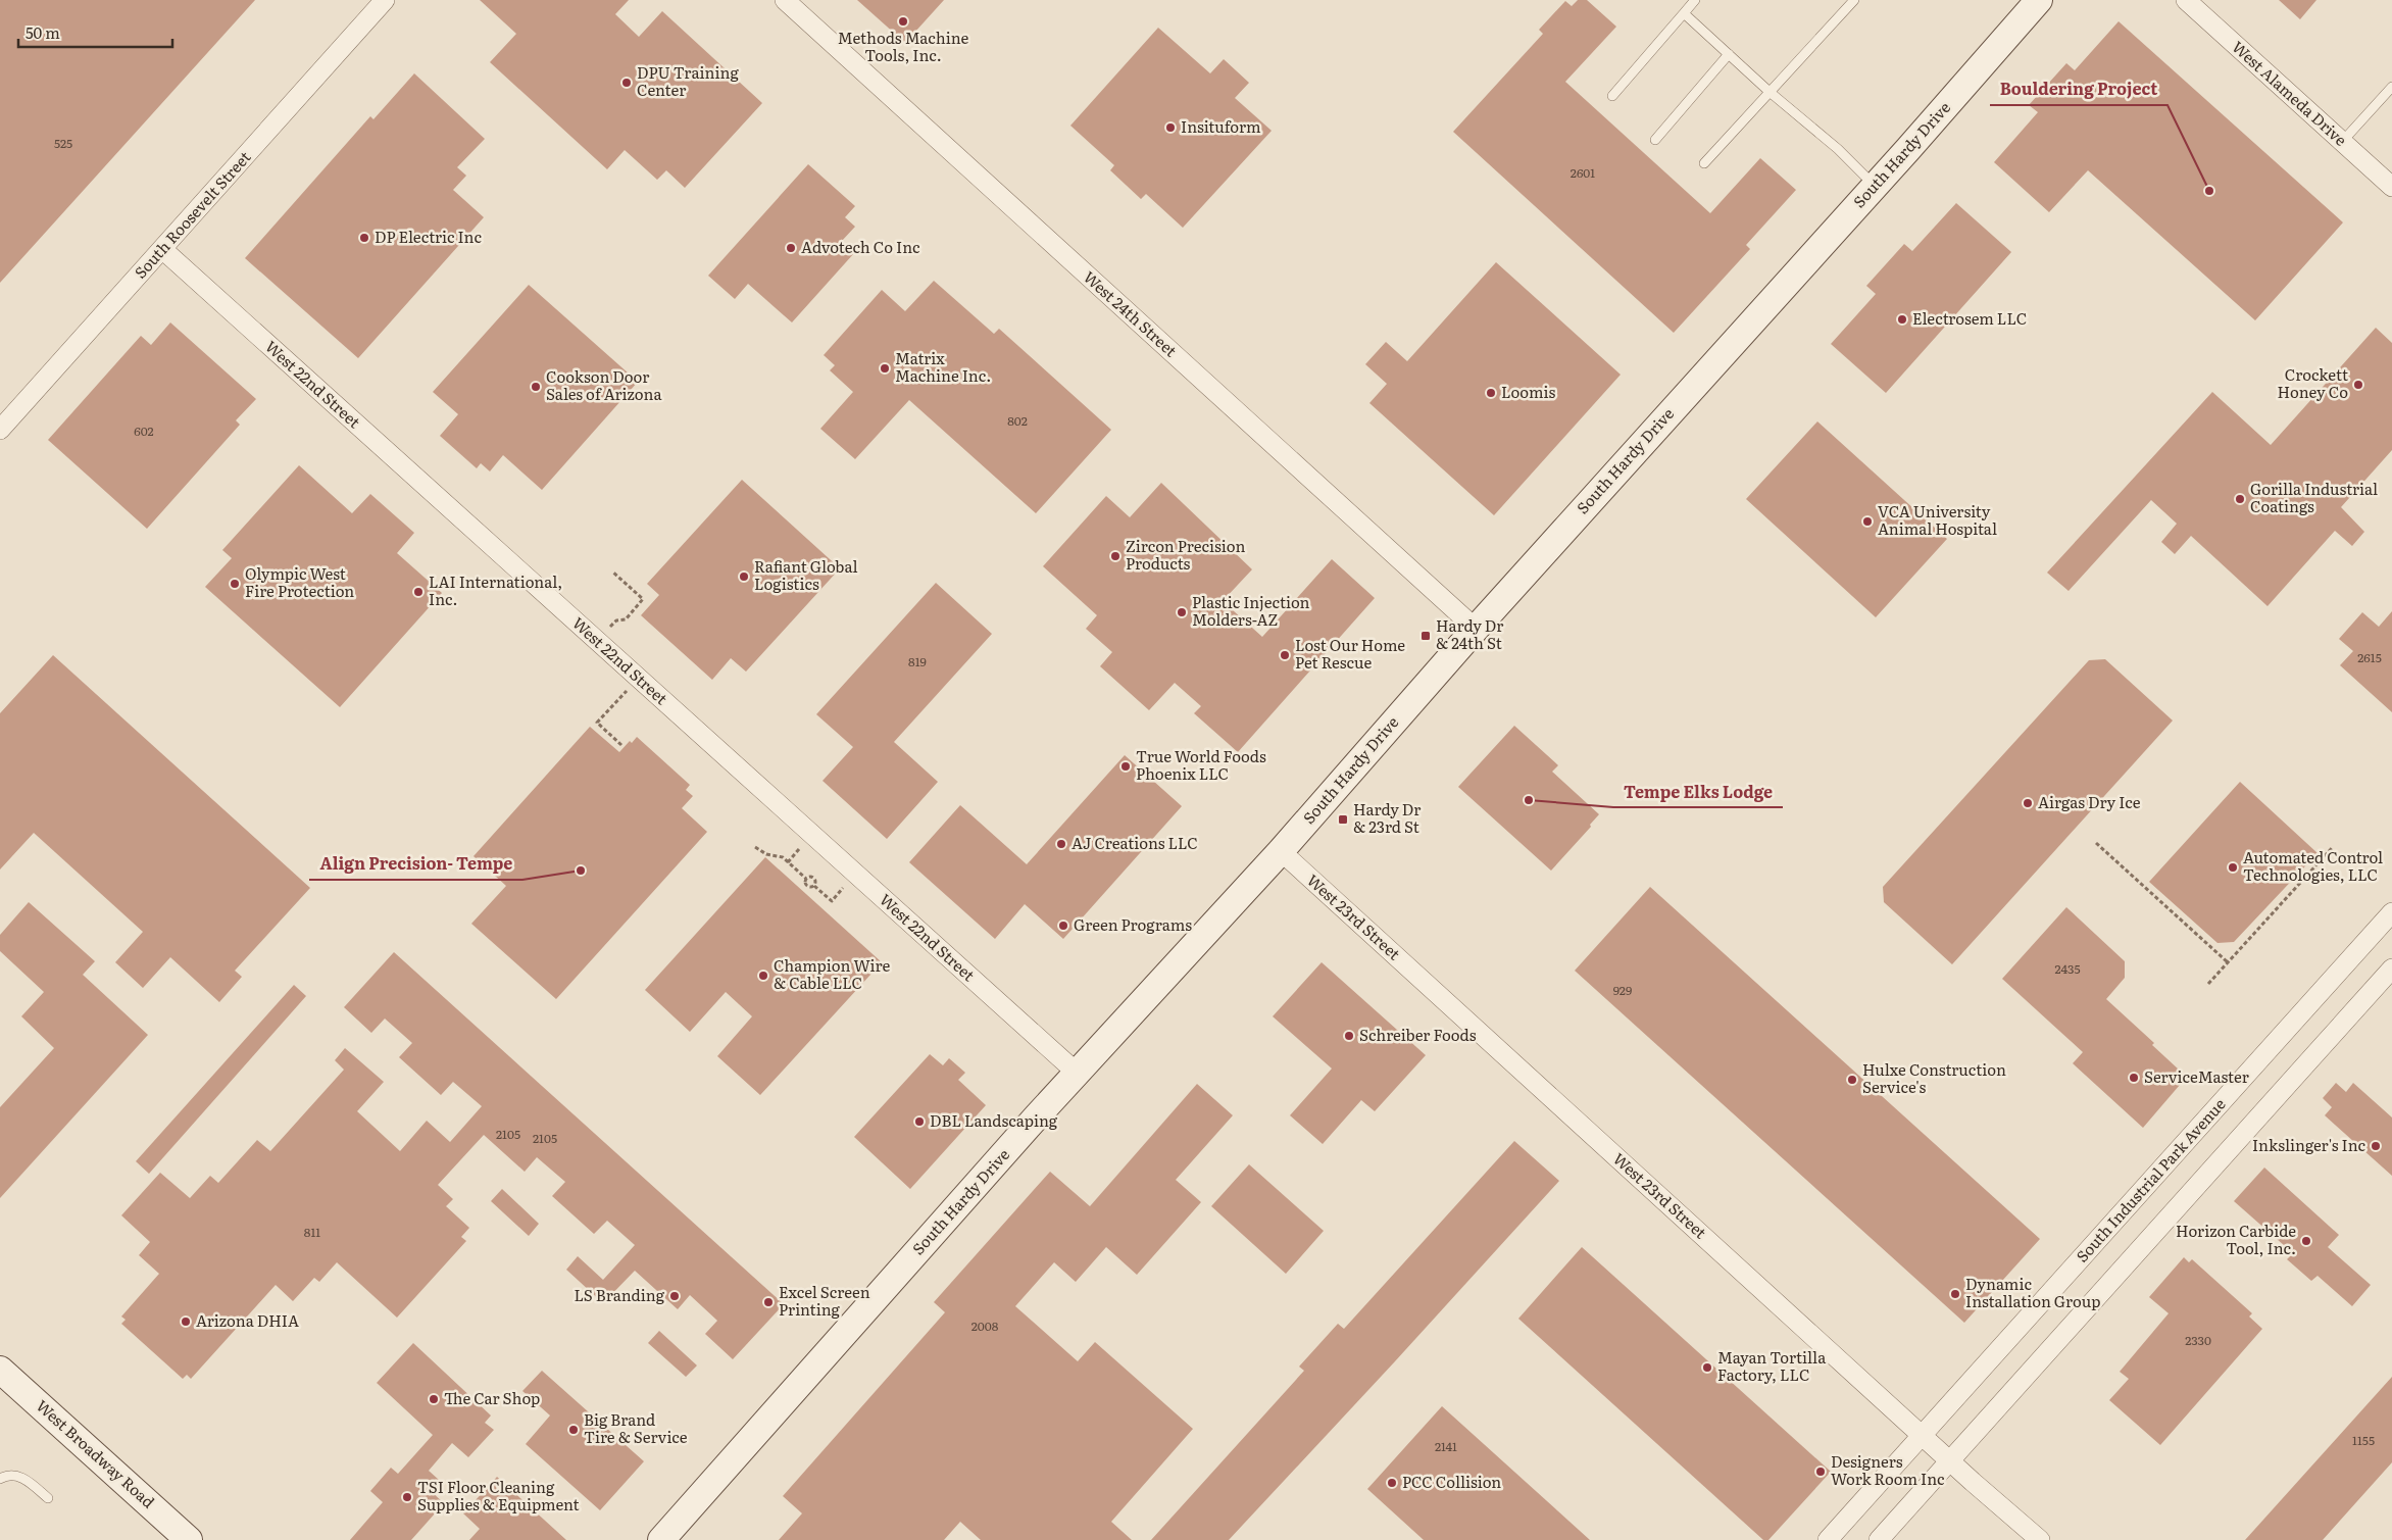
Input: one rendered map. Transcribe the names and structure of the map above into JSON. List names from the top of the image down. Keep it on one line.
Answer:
{"streets":{"street":["West Alameda Drive","South Hardy Drive","South Roosevelt Street","West 24th Street","West 22nd Street","West 23rd Street","South Industrial Park Avenue","West Broadway Road"]},"crossings":[["South Hardy Drive","West 24th Street"],["South Hardy Drive","West 22nd Street"],["South Hardy Drive","West 23rd Street"],["South Roosevelt Street","West 22nd Street"],["West 23rd Street","South Industrial Park Avenue"]],"places":{"other":["Methods Machine Tools, Inc.","DPU Training Center","Insituform","Bouldering Project","DP Electric Inc","Advotech Co Inc","Electrosem LLC","Matrix Machine Inc.","Crockett Honey Co","Cookson Door Sales of Arizona","Loomis","Gorilla Industrial Coatings","VCA University Animal Hospital","Zircon Precision Products","Rafiant Global Logistics","Olympic West Fire Protection","LAI International, Inc.","Plastic Injection Molders-AZ","Lost Our Home Pet Rescue","True World Foods Phoenix LLC","Tempe Elks Lodge","Airgas Dry Ice","AJ Creations LLC","Automated Control Technologies, LLC","Align Precision- Tempe","Green Programs","Champion Wire & Cable LLC","Schreiber Foods","ServiceMaster","Hulxe Construction Service's","DBL Landscaping","Inkslinger's Inc","Horizon Carbide Tool, Inc.","Dynamic Installation Group","LS Branding","Excel Screen Printing","Arizona DHIA","Mayan Tortilla Factory, LLC","The Car Shop","Big Brand Tire & Service","Designers Work Room Inc","PCC Collision","TSI Floor Cleaning Supplies & Equipment"],"transit":["Hardy Dr & 24th St","Hardy Dr & 23rd St"]},"house_numbers":["525","2601","802","602","2615","819","2435","929","2105","2105","811","2008","2330","1155","2141"],"scale_bar":"50 m"}
